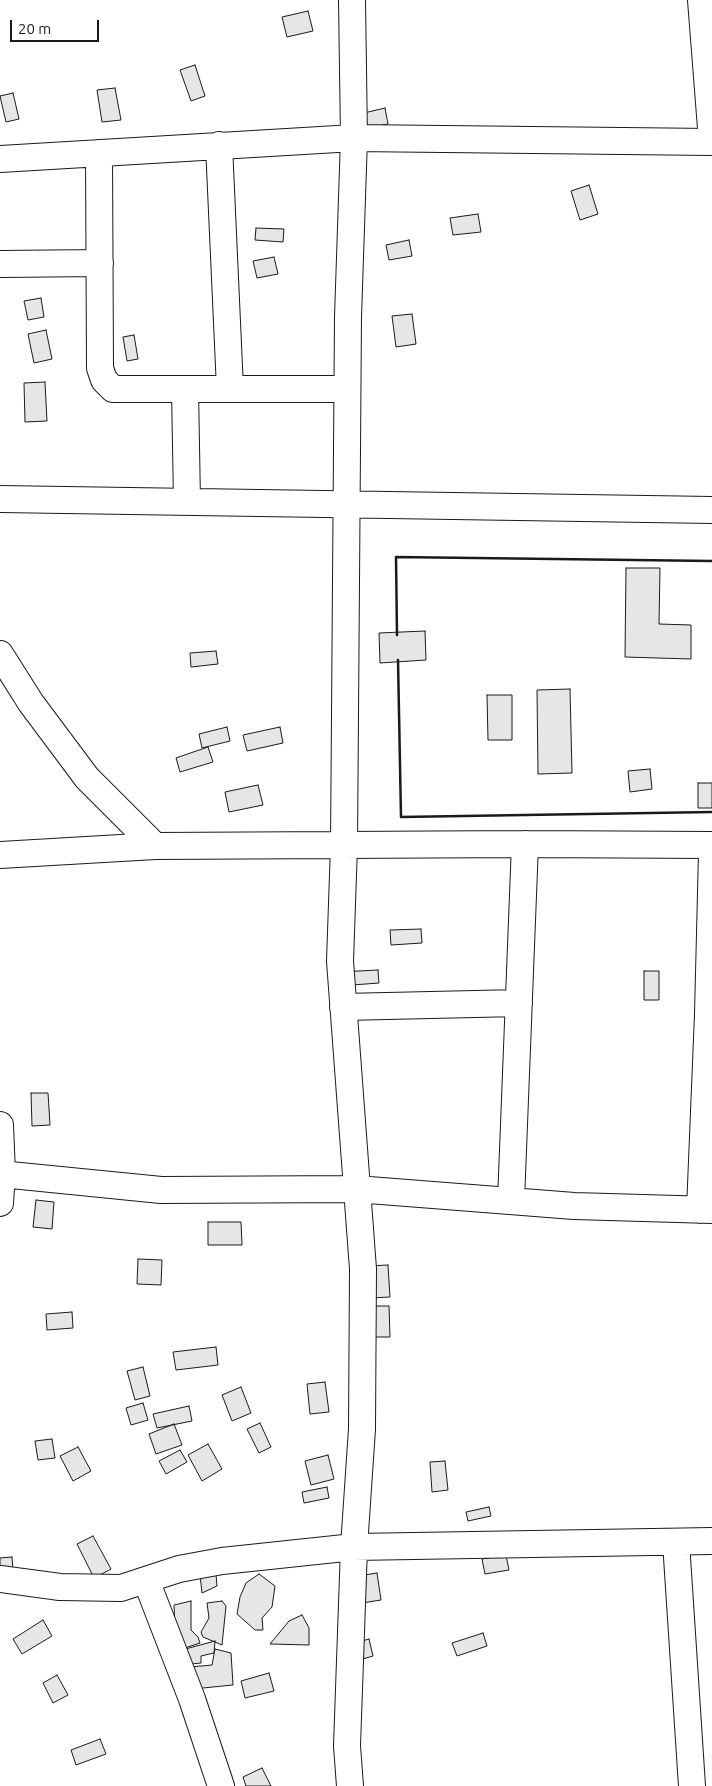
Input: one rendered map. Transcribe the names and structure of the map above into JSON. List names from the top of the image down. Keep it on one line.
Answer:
{"scale_bar":"20 m"}
